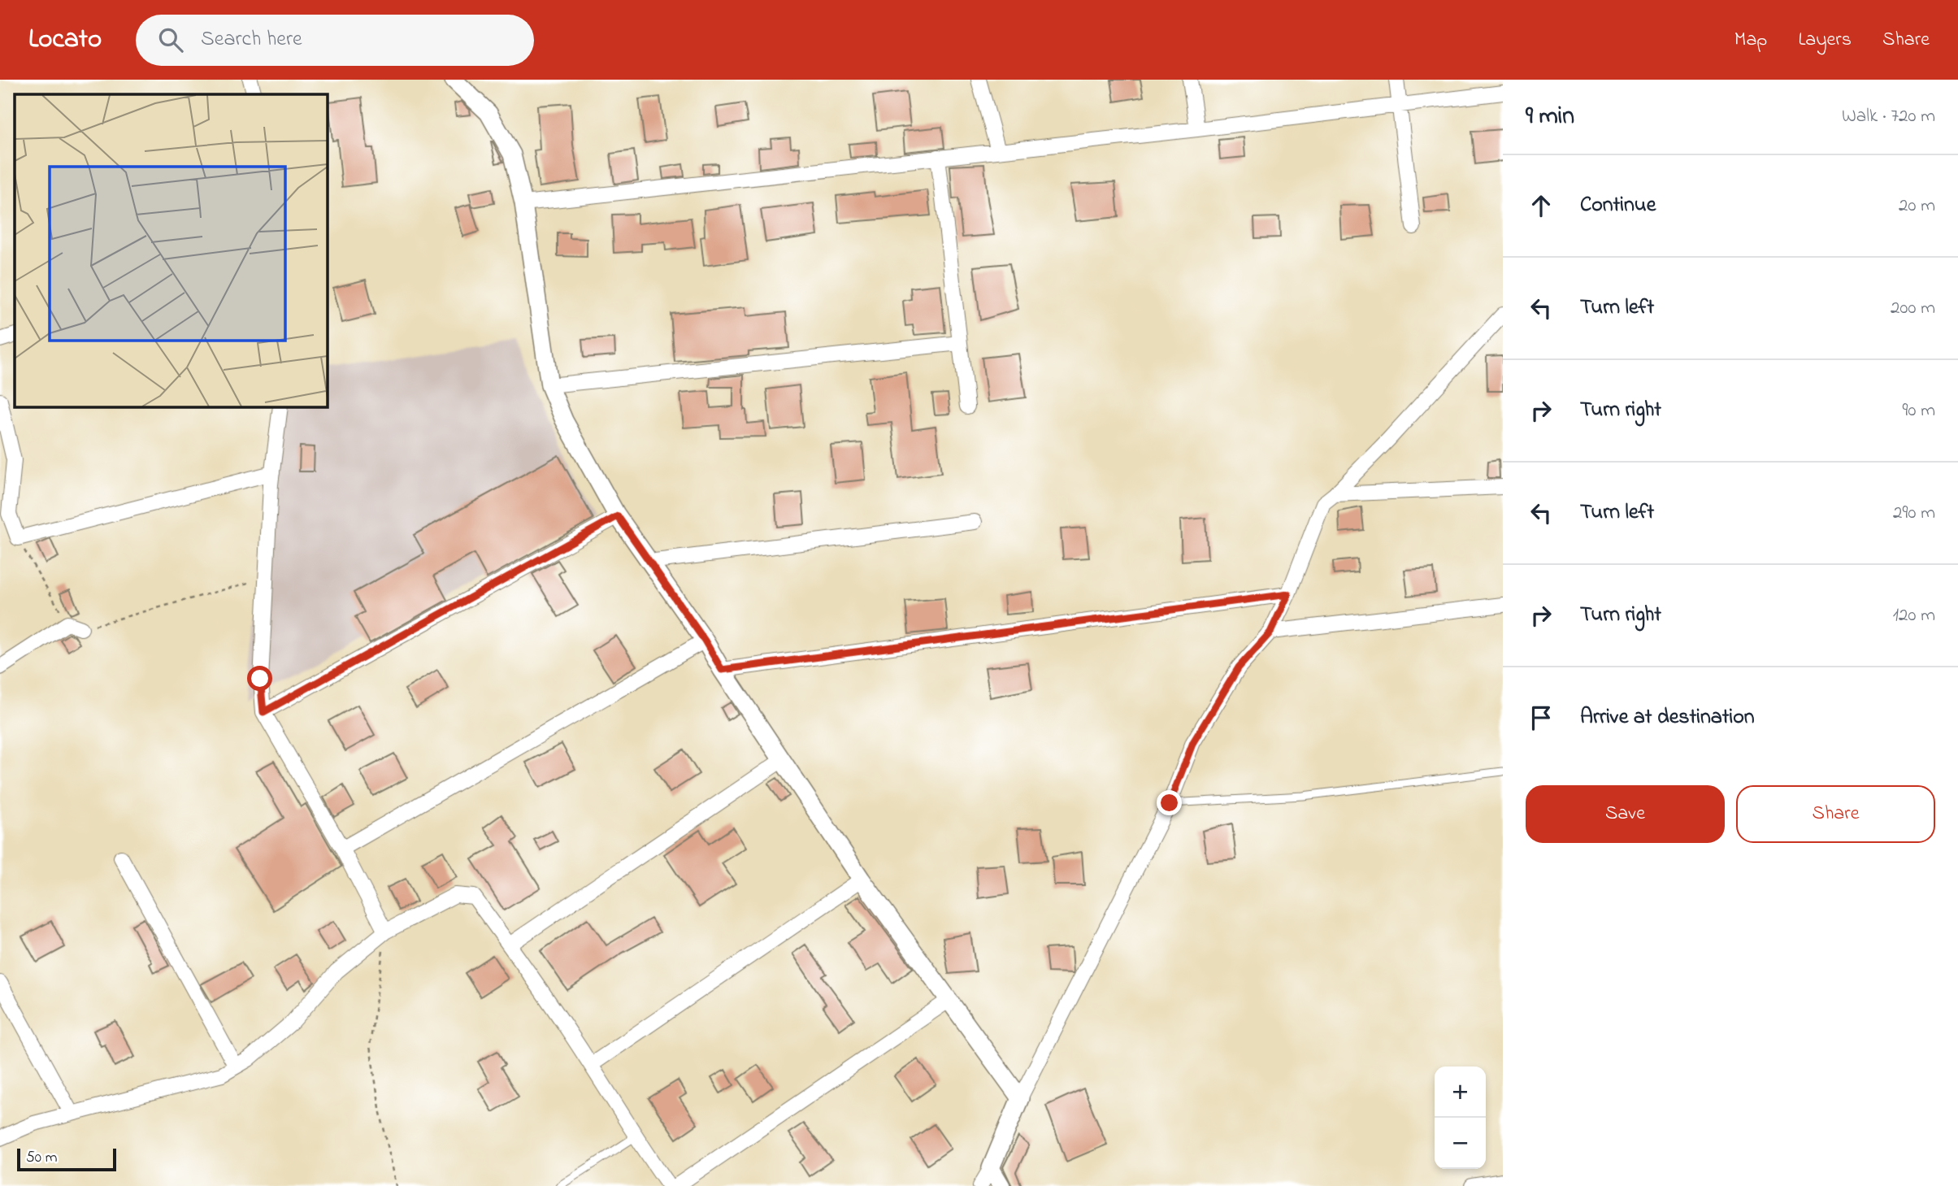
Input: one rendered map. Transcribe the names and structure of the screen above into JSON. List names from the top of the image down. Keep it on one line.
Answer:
{"scale_bar":"50 m","page":{"header":"Locato","search":"Search here","nav":["Map","Layers","Share"],"heading":["9 min","Walk · 720 m"],"list":[["Continue","20 m"],["Turn left","200 m"],["Turn right","90 m"],["Turn left","290 m"],["Turn right","120 m"],"Arrive at destination"],"buttons":["Save","Share"],"map_buttons":["+","−"],"scale":"50 m"}}
